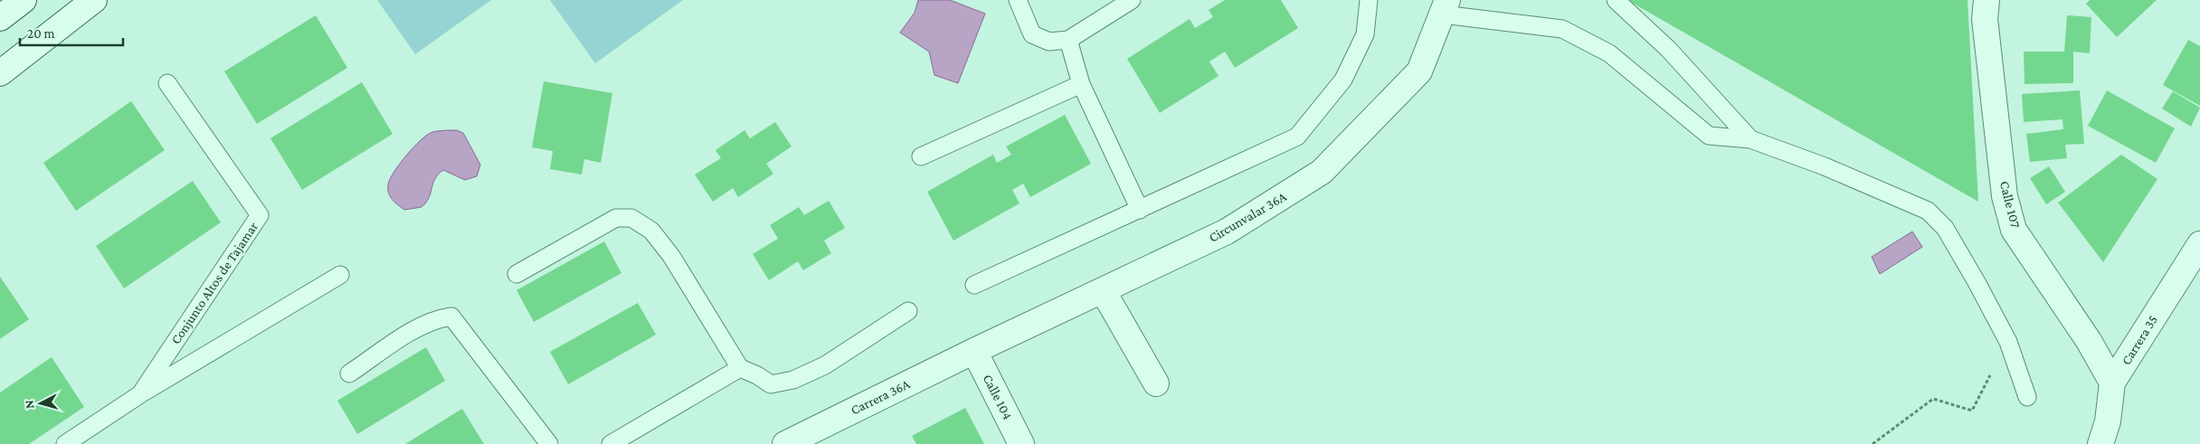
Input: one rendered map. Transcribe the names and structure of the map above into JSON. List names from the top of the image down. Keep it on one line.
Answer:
{"streets":{"street":["Calle 107","Circunvalar 36A","Carrera 35","Carrera 36A","Calle 104"],"lane":["Conjunto Altos de Tajamar"]},"crossings":[["Calle 107","Carrera 35"],["Circunvalar 36A","Carrera 36A"],["Circunvalar 36A","Calle 104"],["Carrera 36A","Calle 104"]],"scale_bar":"20 m","north":"left"}
